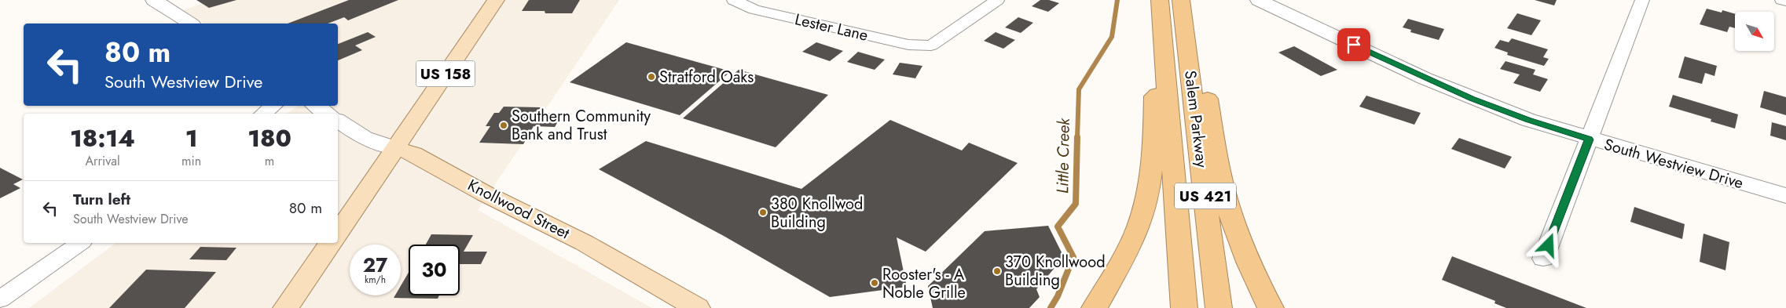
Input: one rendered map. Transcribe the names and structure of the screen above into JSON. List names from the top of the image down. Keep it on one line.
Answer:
{"streets":{"highway":["Salem Parkway","US 421"],"main road":["US 158","Knollwood Street"],"street":["Lester Lane","South Westview Drive"]},"crossings":[["US 158","Knollwood Street"]],"water":["Little Creek"],"places":["Stratford Oaks","Southern Community Bank and Trust","380 Knollwod Building","370 Knollwood Building","Rooster's - A Noble Grille"],"north":"bottom right","page":{"turn":["80 m","South Westview Drive"],"eta":["18:14","Arrival","1","min","180","m"],"list":[{"name":"Turn left","note":"South Westview Drive","value":"80 m"}],"speed":"27 km/h","limit":"30"}}
